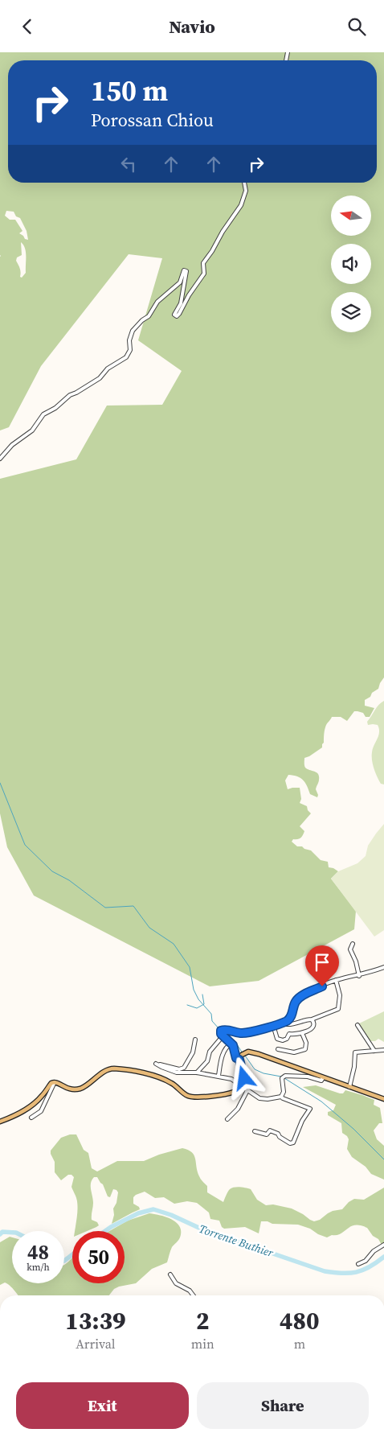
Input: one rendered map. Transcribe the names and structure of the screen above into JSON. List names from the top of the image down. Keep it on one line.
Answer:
{"water":["Torrente Buthier"],"north":"left","page":{"header":"Navio","turn":["150 m","Porossan Chiou"],"speed":"48 km/h","limit":"50","eta":["13:39","Arrival","2","min","480","m"],"buttons":["Exit","Share"]}}
